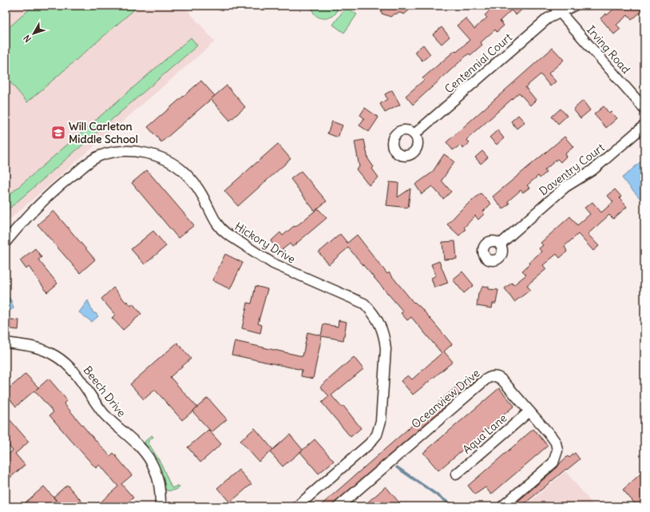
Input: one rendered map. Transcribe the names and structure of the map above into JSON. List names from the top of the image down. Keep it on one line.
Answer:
{"streets":{"street":["Irving Road","Centennial Court","Daventry Court","Hickory Drive","Beech Drive","Oceanview Drive","Aqua Lane"]},"crossings":[["Irving Road","Centennial Court"],["Oceanview Drive","Aqua Lane"]],"places":{"school or university":["Will Carleton Middle School"]},"north":"bottom left"}
